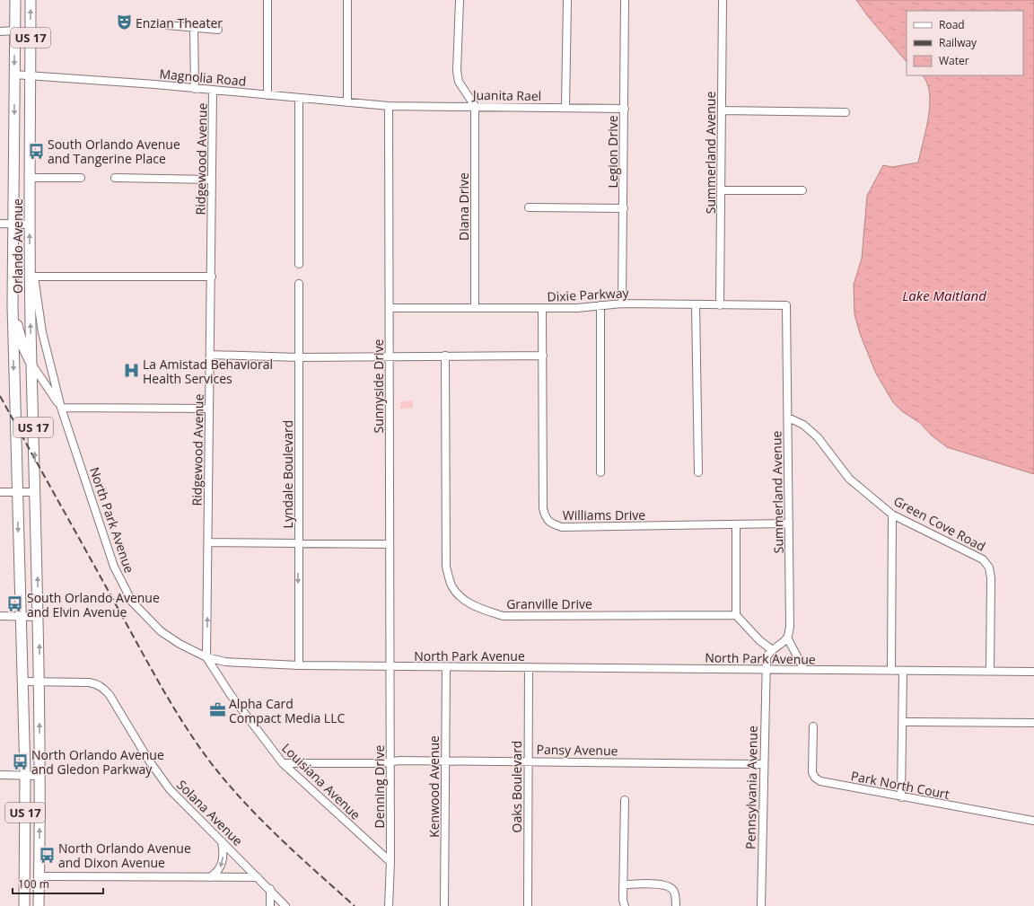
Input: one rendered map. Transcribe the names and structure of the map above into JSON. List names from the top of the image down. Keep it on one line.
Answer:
{"streets":{"main road":["US 17","Orlando Avenue"],"street":["Magnolia Road","Juanita Rael","Legion Drive","Summerland Avenue","Ridgewood Avenue","Diana Drive","Dixie Parkway","Sunnyside Drive","Lyndale Boulevard","Williams Drive","North Park Avenue","Green Cove Road","Granville Drive","Pansy Avenue","Louisiana Avenue","Park North Court","Denning Drive","Kenwood Avenue","Oaks Boulevard","Pennsylvania Avenue","Solana Avenue"]},"crossings":[["US 17","Orlando Avenue"],["US 17","Solana Avenue"],["Magnolia Road","Juanita Rael"],["Magnolia Road","Ridgewood Avenue"],["Magnolia Road","Orlando Avenue"],["Magnolia Road","Sunnyside Drive"],["Juanita Rael","Legion Drive"],["Juanita Rael","Diana Drive"],["Juanita Rael","Sunnyside Drive"],["Legion Drive","Dixie Parkway"],["Summerland Avenue","Dixie Parkway"],["Summerland Avenue","Williams Drive"],["Summerland Avenue","Green Cove Road"],["Ridgewood Avenue","North Park Avenue"],["Ridgewood Avenue","Louisiana Avenue"],["Diana Drive","Dixie Parkway"],["Orlando Avenue","North Park Avenue"],["Dixie Parkway","Sunnyside Drive"],["Dixie Parkway","Williams Drive"],["Sunnyside Drive","North Park Avenue"],["Sunnyside Drive","Denning Drive"],["Lyndale Boulevard","North Park Avenue"],["North Park Avenue","Green Cove Road"],["North Park Avenue","Louisiana Avenue"],["North Park Avenue","Denning Drive"],["North Park Avenue","Kenwood Avenue"],["North Park Avenue","Oaks Boulevard"],["North Park Avenue","Pennsylvania Avenue"],["Pansy Avenue","Louisiana Avenue"],["Pansy Avenue","Denning Drive"],["Pansy Avenue","Kenwood Avenue"],["Pansy Avenue","Oaks Boulevard"],["Pansy Avenue","Pennsylvania Avenue"],["Louisiana Avenue","Denning Drive"]],"water":["Lake Maitland"],"places":{"theatre":["Enzian Theater"],"bus stop":["South Orlando Avenue and Tangerine Place","South Orlando Avenue and Elvin Avenue","North Orlando Avenue and Gledon Parkway","North Orlando Avenue and Dixon Avenue"],"hospital":["La Amistad Behavioral Health Services"],"office":["Alpha Card Compact Media LLC"]},"legend":["Road","Railway","Water"],"scale_bar":"100 m"}
